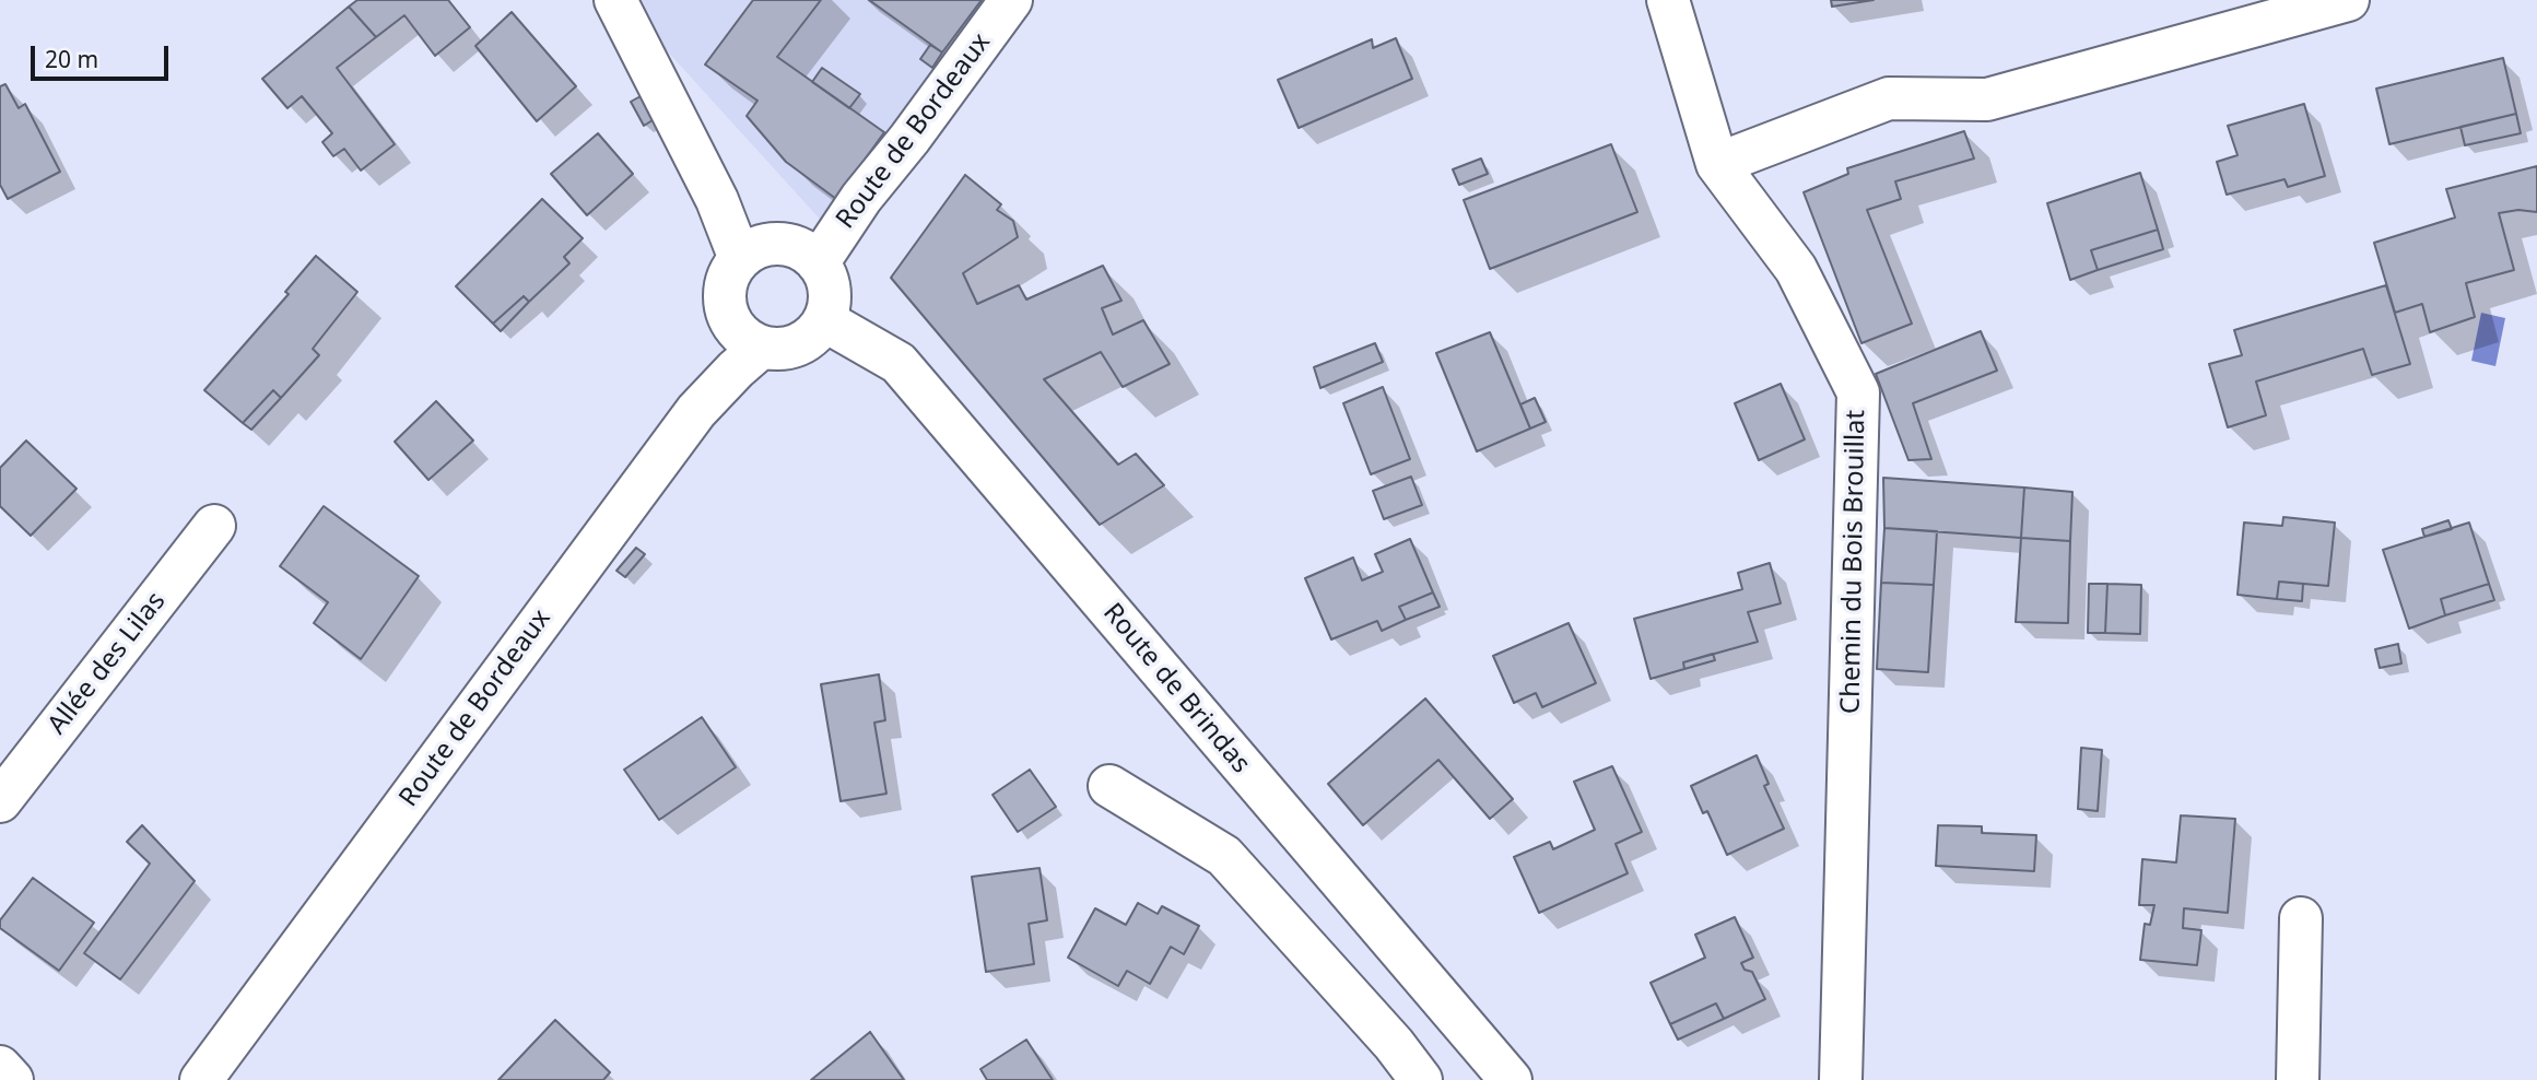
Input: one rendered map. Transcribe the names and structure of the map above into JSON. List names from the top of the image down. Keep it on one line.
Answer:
{"streets":{"main road":["Route de Bordeaux","Chemin du Bois Brouillat","Allée des Lilas","Route de Brindas"]},"crossings":[["Route de Bordeaux","Route de Brindas"]],"scale_bar":"20 m"}
